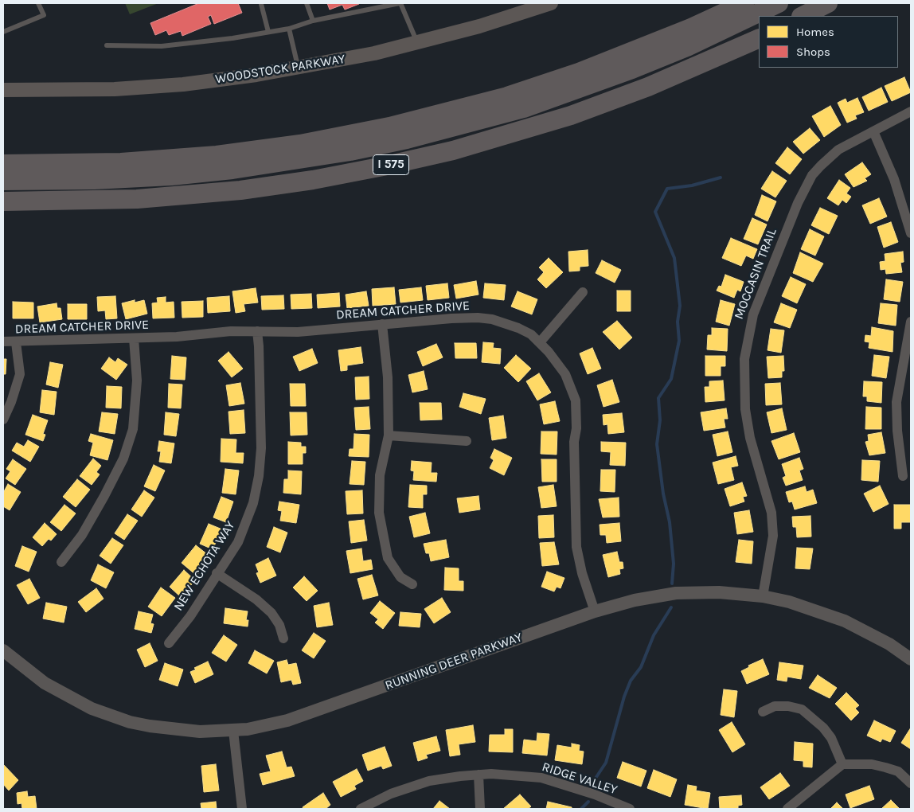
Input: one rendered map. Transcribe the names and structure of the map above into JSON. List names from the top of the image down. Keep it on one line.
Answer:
{"streets":{"highway":["I 575"],"main road":["WOODSTOCK PARKWAY"],"street":["MOCCASIN TRAIL","DREAM CATCHER DRIVE","NEW ECHOTA WAY","RUNNING DEER PARKWAY","RIDGE VALLEY"]},"crossings":[["MOCCASIN TRAIL","RUNNING DEER PARKWAY"],["DREAM CATCHER DRIVE","NEW ECHOTA WAY"],["DREAM CATCHER DRIVE","RUNNING DEER PARKWAY"]],"legend":["Homes","Shops"]}
